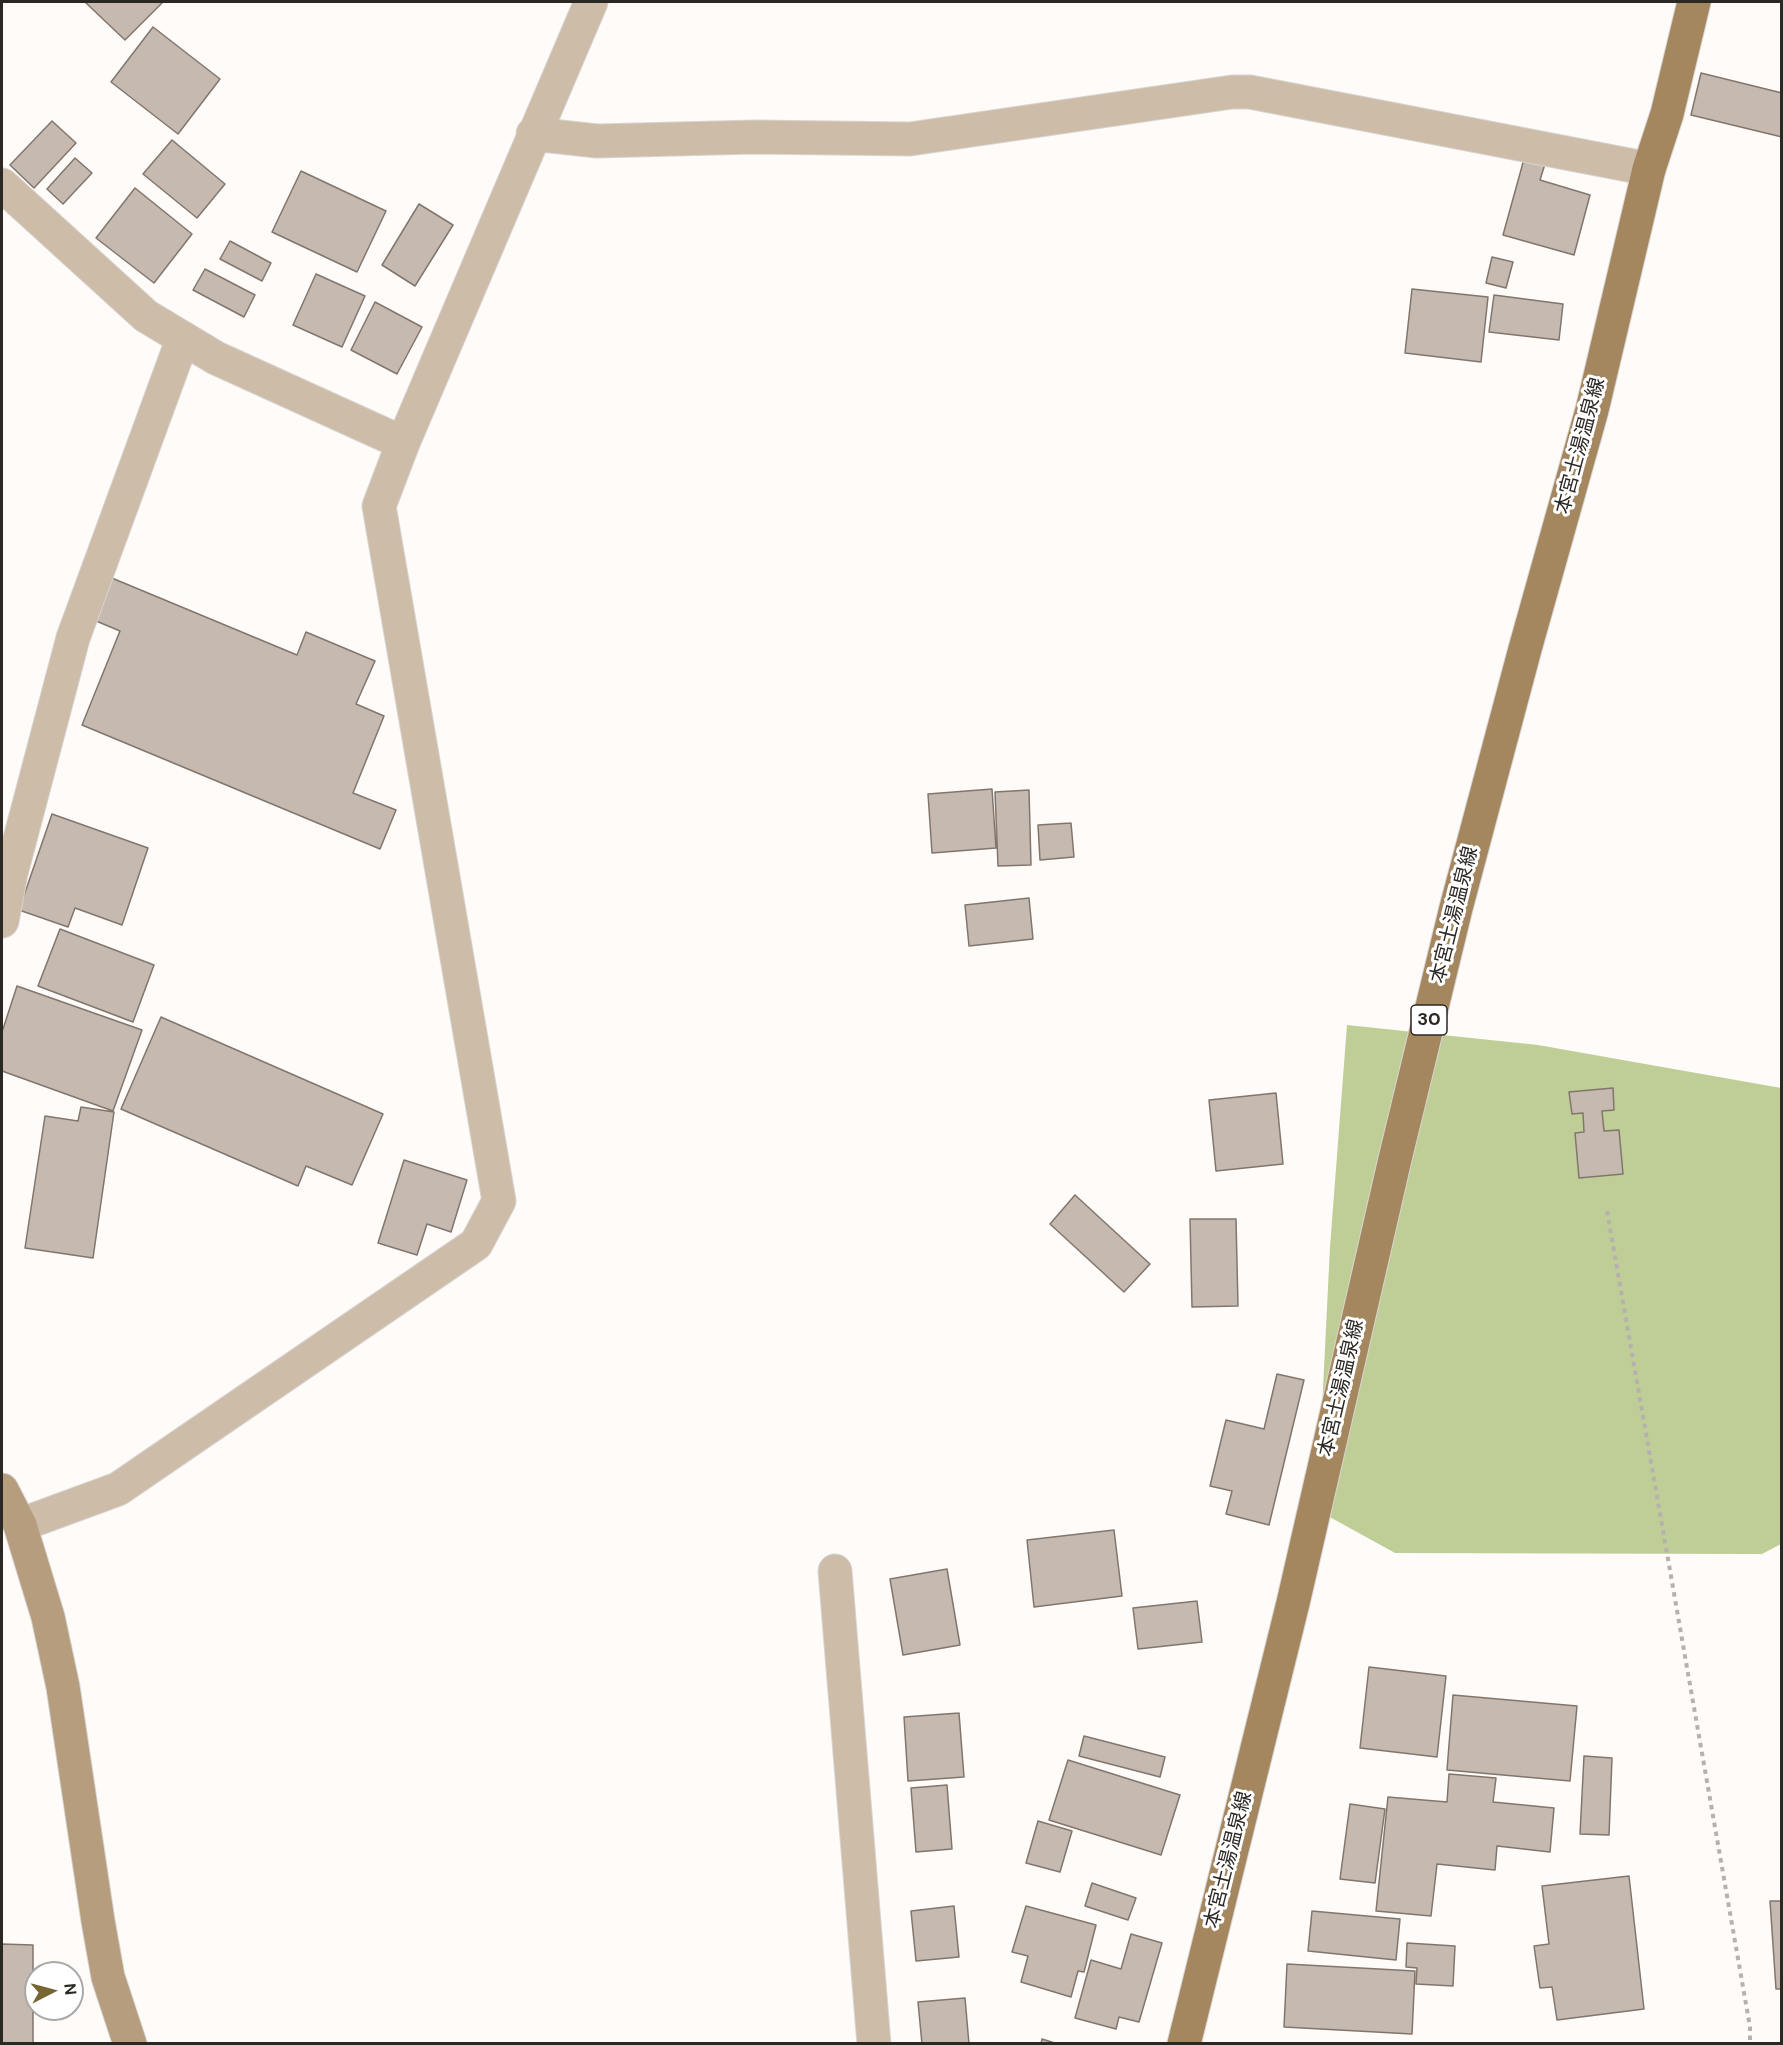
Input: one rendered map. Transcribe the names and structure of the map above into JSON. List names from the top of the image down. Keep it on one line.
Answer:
{"streets":{"main road":["本宮土湯温泉線","30"]},"north":"right"}
